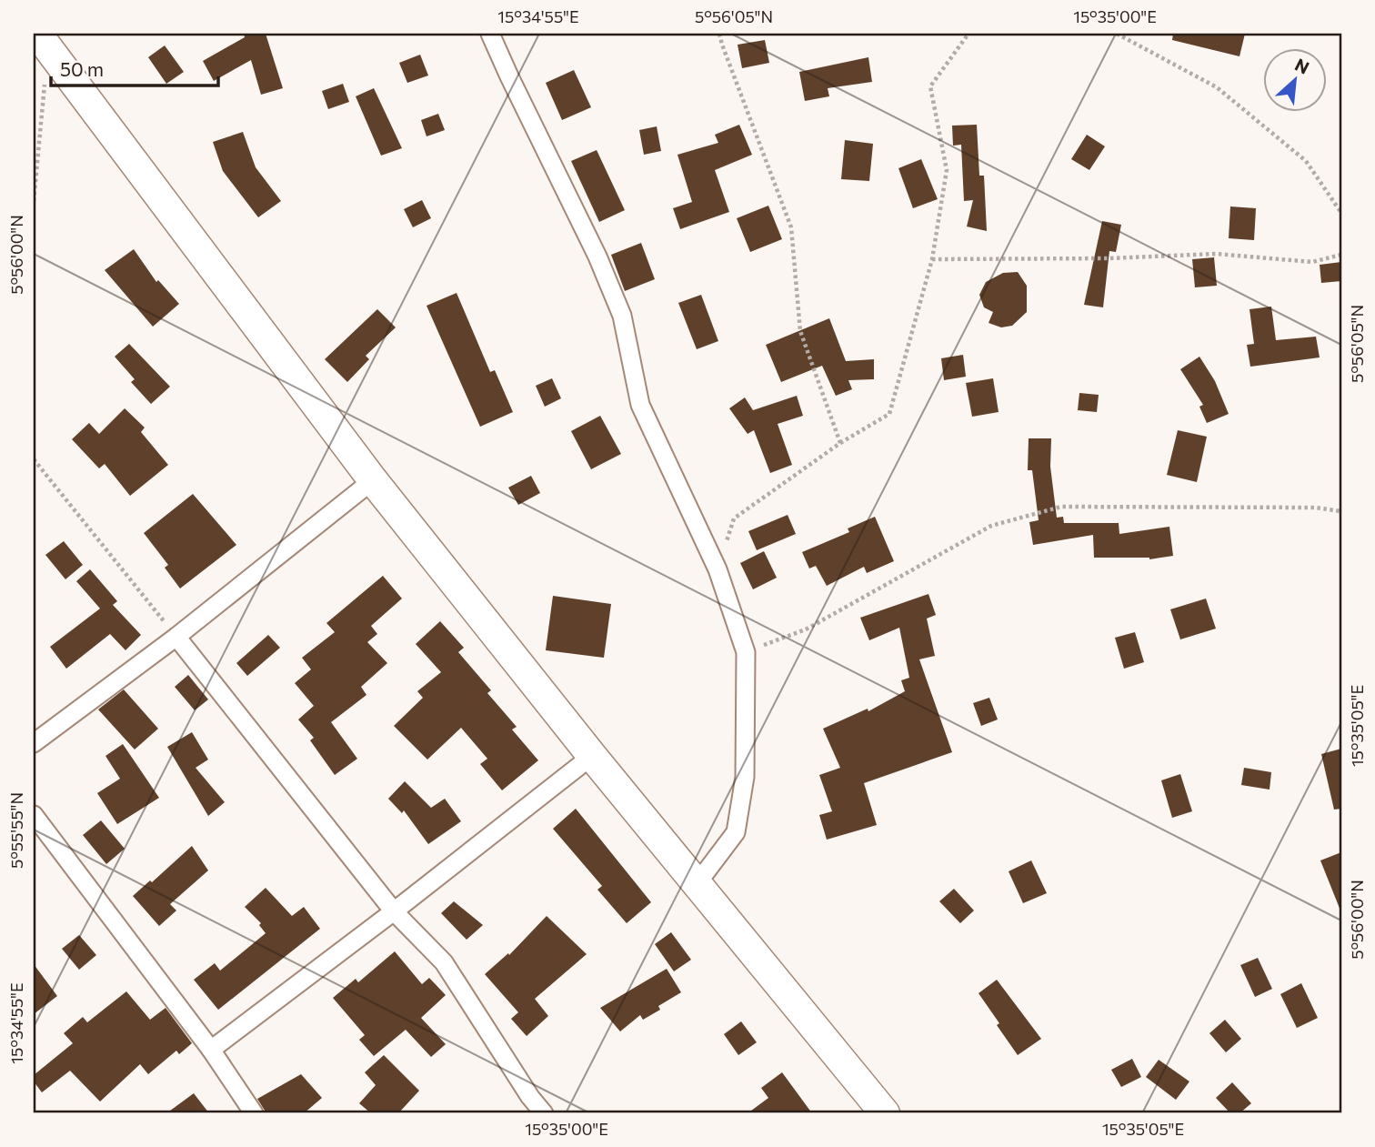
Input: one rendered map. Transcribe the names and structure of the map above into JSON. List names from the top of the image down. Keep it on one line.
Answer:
{"scale_bar":"50 m","north":"top right","coordinates":["15°34'55\"E","5°56'05\"N","15°35'00\"E","5°56'00\"N","15°35'05\"E","5°55'55\"N"]}
